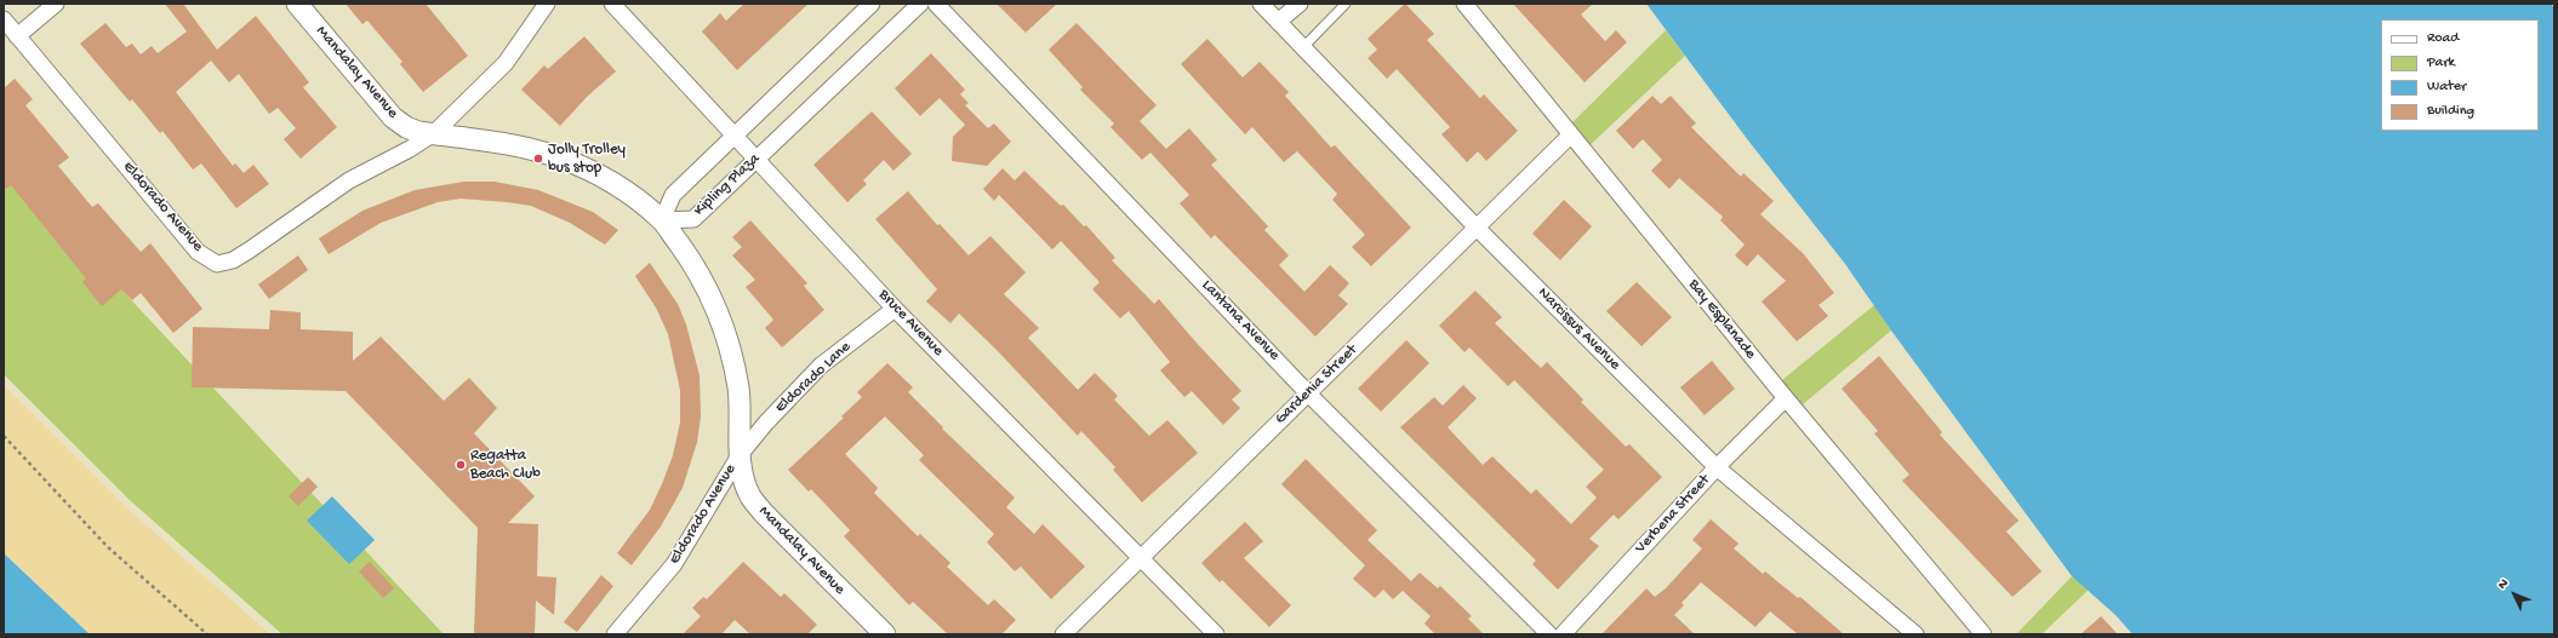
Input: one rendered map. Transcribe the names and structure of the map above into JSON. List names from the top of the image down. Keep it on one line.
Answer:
{"streets":{"street":["Mandalay Avenue","Kipling Plaza","Eldorado Avenue","Bay Esplanade","Lantana Avenue","Bruce Avenue","Narcissus Avenue","Eldorado Lane","Gardenia Street","Verbena Street"]},"crossings":[["Mandalay Avenue","Kipling Plaza"],["Mandalay Avenue","Eldorado Avenue"],["Mandalay Avenue","Eldorado Lane"],["Kipling Plaza","Eldorado Avenue"],["Kipling Plaza","Bruce Avenue"],["Eldorado Avenue","Eldorado Lane"],["Bay Esplanade","Gardenia Street"],["Bay Esplanade","Verbena Street"],["Lantana Avenue","Gardenia Street"],["Bruce Avenue","Eldorado Lane"],["Bruce Avenue","Gardenia Street"],["Narcissus Avenue","Gardenia Street"],["Narcissus Avenue","Verbena Street"]],"places":["Jolly Trolley bus stop","Regatta Beach Club"],"legend":["Road","Park","Water","Building"],"north":"top left"}
